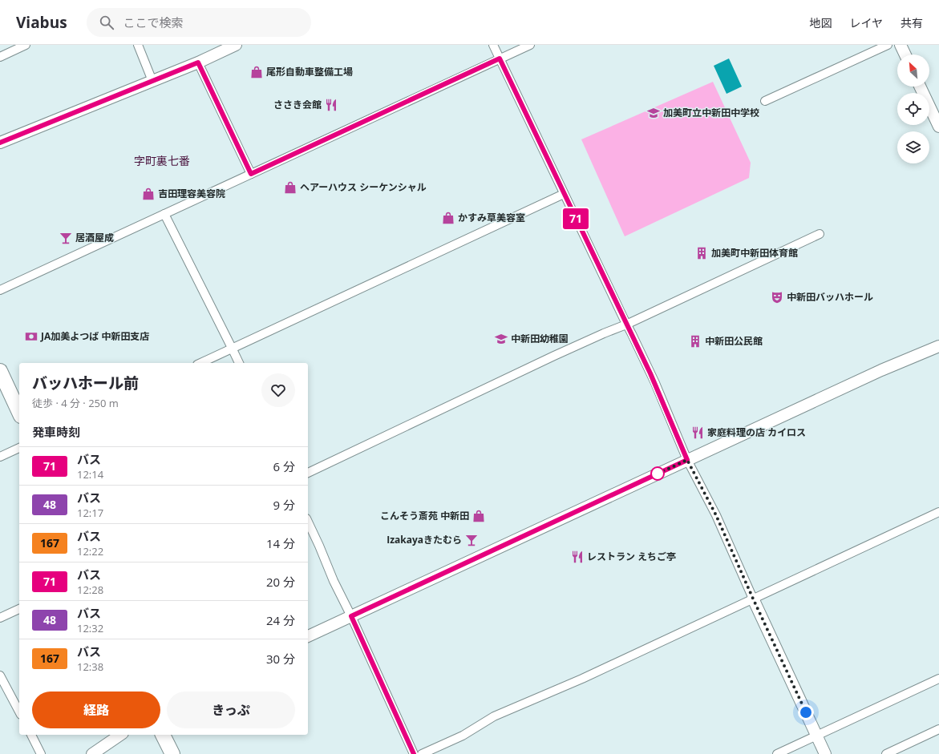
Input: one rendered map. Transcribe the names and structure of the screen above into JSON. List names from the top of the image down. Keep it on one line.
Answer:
{"districts":["字町裏七番"],"places":{"shop":["尾形自動車整備工場","ヘアーハウス シーケンシャル","吉田理容美容院","かすみ草美容室","こんそう斎苑 中新田"],"restaurant":["ささき会館","家庭料理の店 カイロス","レストラン えちご亭"],"school or university":["加美町立中新田中学校","中新田幼稚園"],"bar":["居酒屋成","Izakayaきたむら"],"building":["加美町中新田体育館","中新田公民館"],"theatre":["中新田バッハホール"],"bank":["JA加美よつば 中新田支店"]},"lines":["bus line 71"],"north":"top left","page":{"header":"Viabus","search":"ここで検索","nav":["地図","レイヤ","共有"],"on_map":"71","heading":[["バッハホール前","徒歩 · 4 分 · 250 m"],"発車時刻"],"list":[{"mark":"71","name":"バス","note":"12:14","value":"6 分"},{"mark":"48","name":"バス","note":"12:17","value":"9 分"},{"mark":"167","name":"バス","note":"12:22","value":"14 分"},{"mark":"71","name":"バス","note":"12:28","value":"20 分"},{"mark":"48","name":"バス","note":"12:32","value":"24 分"},{"mark":"167","name":"バス","note":"12:38","value":"30 分"}],"buttons":["経路","きっぷ"]}}
